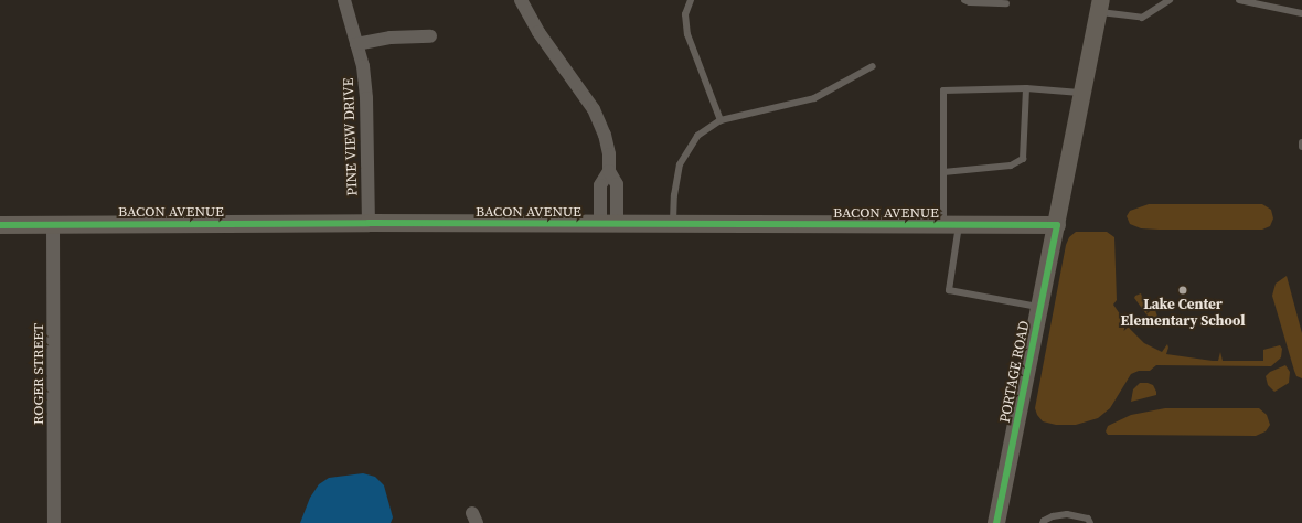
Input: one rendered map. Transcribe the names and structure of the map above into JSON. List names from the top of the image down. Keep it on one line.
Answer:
{"streets":{"street":["PINE VIEW DRIVE","BACON AVENUE","PORTAGE ROAD","ROGER STREET"]},"crossings":[["PINE VIEW DRIVE","BACON AVENUE"],["BACON AVENUE","PORTAGE ROAD"],["BACON AVENUE","ROGER STREET"]],"places":["Lake Center Elementary School"]}
